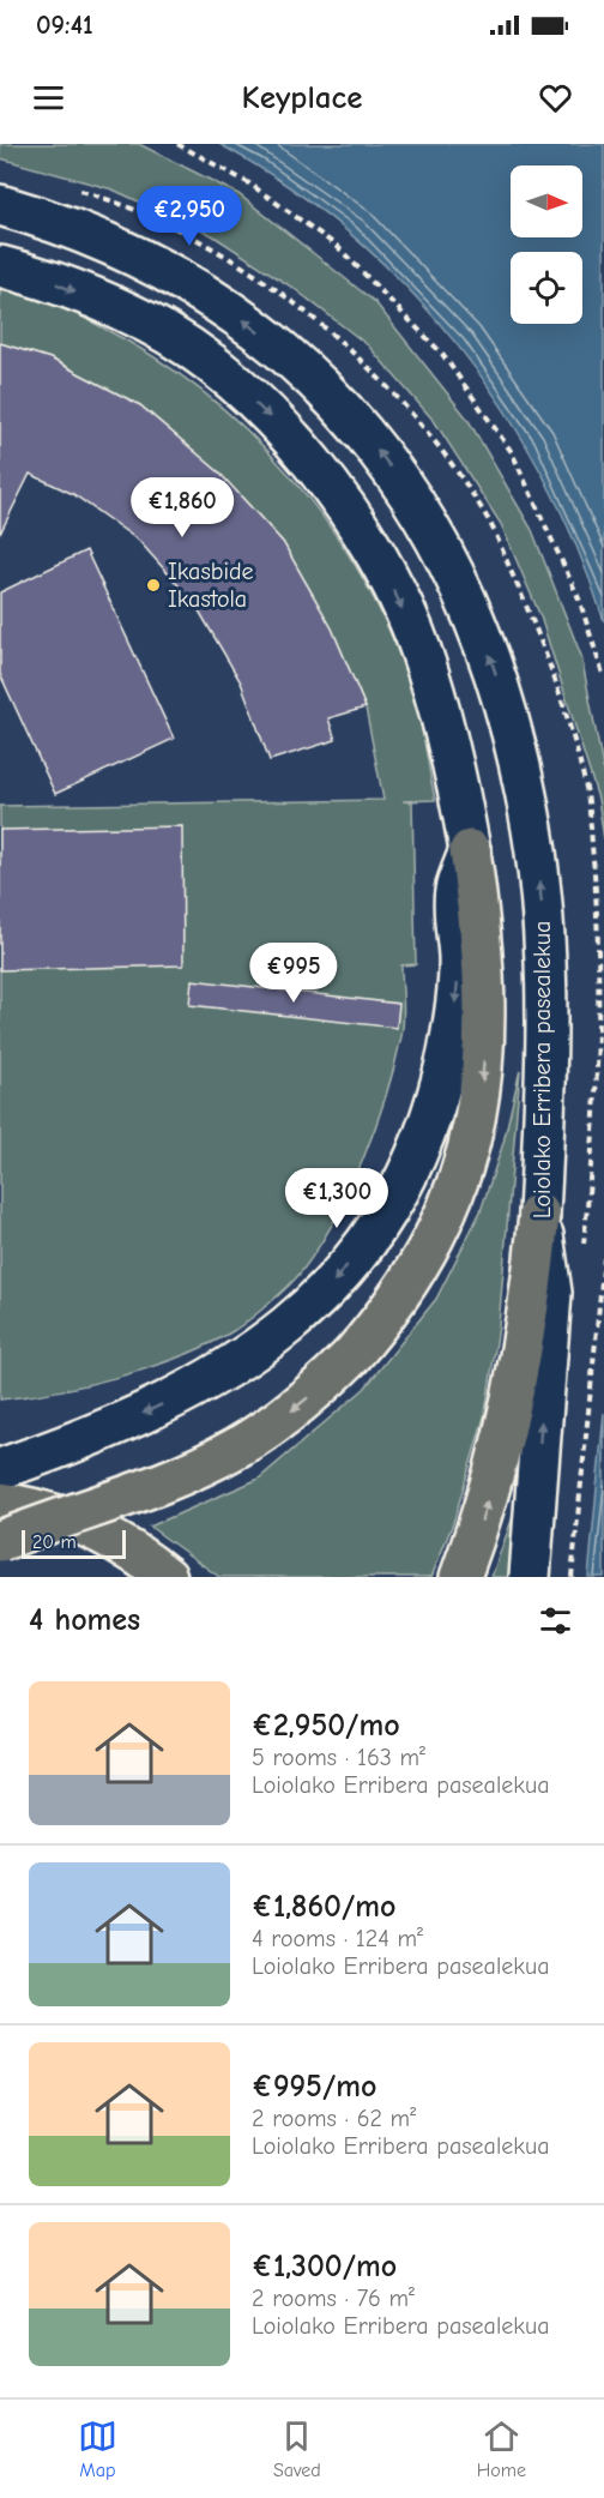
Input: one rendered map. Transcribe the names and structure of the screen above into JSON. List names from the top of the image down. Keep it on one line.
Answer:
{"streets":{"main road":["Loiolako Erribera pasealekua"]},"one_way":["Loiolako Erribera pasealekua"],"places":["Ikasbide Ikastola"],"scale_bar":"20 m","north":"right","page":{"status":"09:41","header":"Keyplace","price":["€2,950","€1,860","€995","€1,300"],"scale":"20 m","heading":"4 homes","list":[{"name":"€2,950/mo","note":"5 rooms · 163 m² · Loiolako Erribera pasealekua"},{"name":"€1,860/mo","note":"4 rooms · 124 m² · Loiolako Erribera pasealekua"},{"name":"€995/mo","note":"2 rooms · 62 m² · Loiolako Erribera pasealekua"},{"name":"€1,300/mo","note":"2 rooms · 76 m² · Loiolako Erribera pasealekua"}],"tabs":["Map","Saved","Home"]}}
